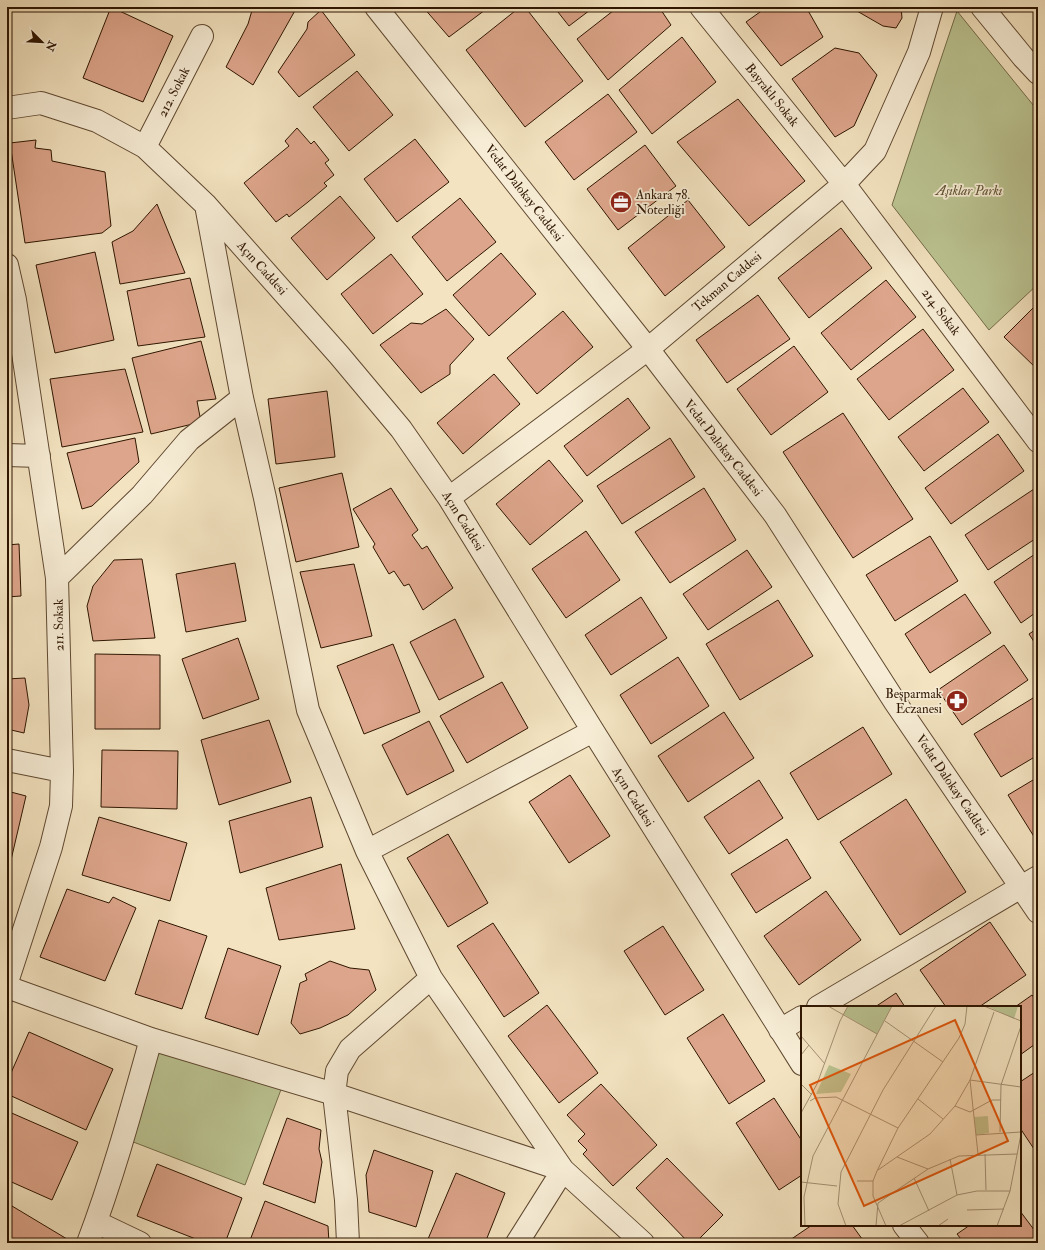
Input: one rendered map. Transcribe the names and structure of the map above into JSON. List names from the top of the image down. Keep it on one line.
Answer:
{"streets":{"street":["212. Sokak","Bayraklı Sokak","Vedat Dalokay Caddesi","Açın Caddesi","Tekman Caddesi","214. Sokak","211. Sokak"]},"crossings":[["212. Sokak","Açın Caddesi"],["Bayraklı Sokak","Tekman Caddesi"],["Bayraklı Sokak","214. Sokak"],["Vedat Dalokay Caddesi","Tekman Caddesi"],["Açın Caddesi","Tekman Caddesi"],["Tekman Caddesi","214. Sokak"]],"parks":["Aşıklar Parkı"],"places":{"office":["Ankara 78. Noterliği"],"pharmacy":["Beşparmak Eczanesi"]},"north":"bottom right"}
